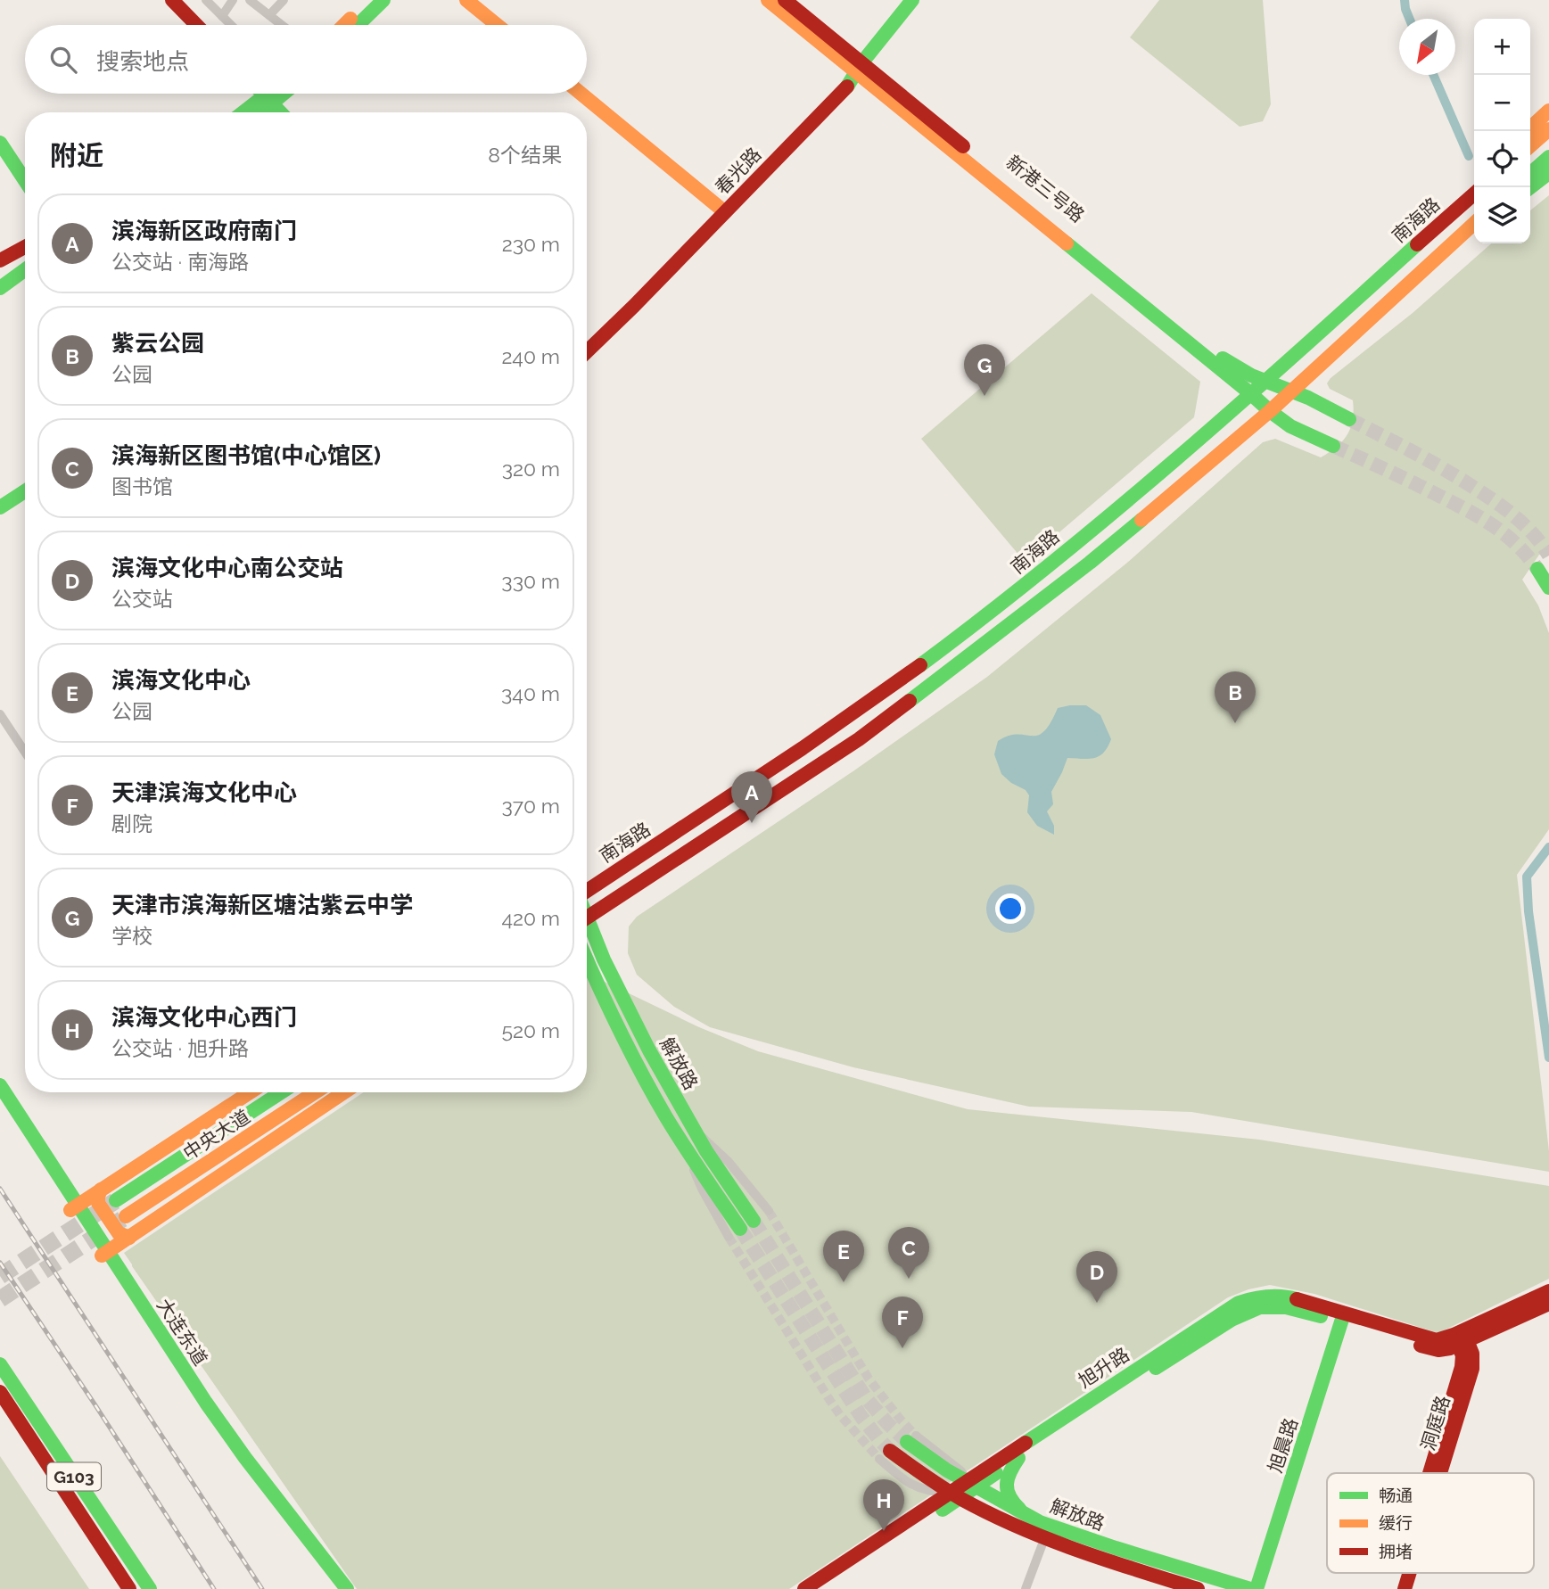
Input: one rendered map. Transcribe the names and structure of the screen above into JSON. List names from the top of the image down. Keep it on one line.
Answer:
{"streets":{"main road":["春光路","新港三号路","南海路","解放路","中央大道","大连东道","旭升路","洞庭路","旭晨路","G103"]},"crossings":[["春光路","新港三号路"],["新港三号路","南海路"],["解放路","旭升路"],["旭升路","洞庭路"],["旭升路","旭晨路"]],"legend":["畅通","缓行","拥堵"],"north":"bottom left","page":{"map_buttons":["+","−"],"search":"搜索地点","heading":["附近","8个结果"],"list":[{"mark":"A","name":"滨海新区政府南门","note":"公交站 · 南海路","value":"230 m"},{"mark":"B","name":"紫云公园","note":"公园","value":"240 m"},{"mark":"C","name":"滨海新区图书馆(中心馆区)","note":"图书馆","value":"320 m"},{"mark":"D","name":"滨海文化中心南公交站","note":"公交站","value":"330 m"},{"mark":"E","name":"滨海文化中心","note":"公园","value":"340 m"},{"mark":"F","name":"天津滨海文化中心","note":"剧院","value":"370 m"},{"mark":"G","name":"天津市滨海新区塘沽紫云中学","note":"学校","value":"420 m"},{"mark":"H","name":"滨海文化中心西门","note":"公交站 · 旭升路","value":"520 m"}],"pins":["G","B","A","C","E","D","F","H"]}}
